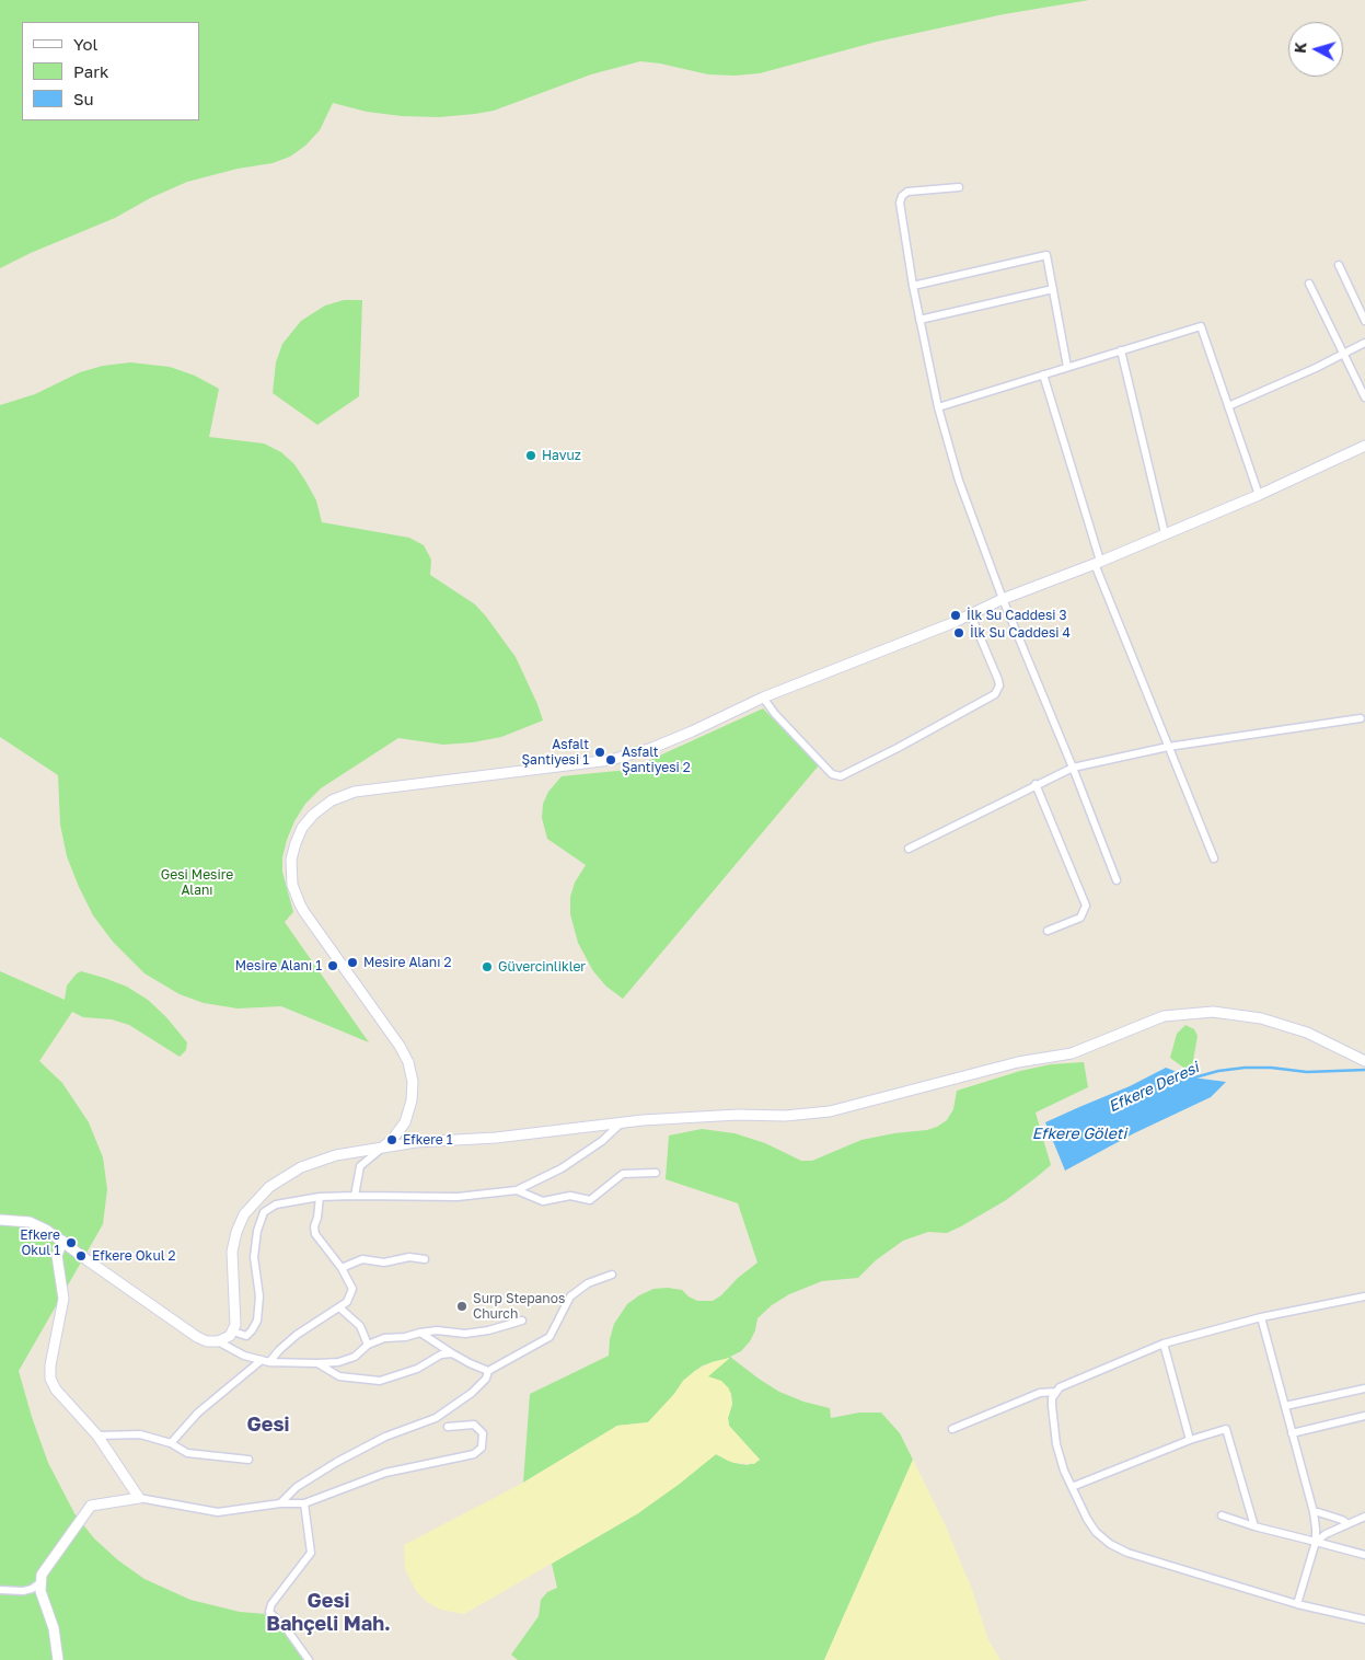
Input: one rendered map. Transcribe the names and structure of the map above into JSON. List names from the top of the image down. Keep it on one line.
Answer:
{"districts":["Gesi","Gesi Bahçeli Mah."],"water":["Efkere Deresi","Efkere Göleti"],"parks":["Gesi Mesire Alanı"],"places":["Havuz","İlk Su Caddesi 3","İlk Su Caddesi 4","Asfalt Şantiyesi 1","Asfalt Şantiyesi 2","Mesire Alanı 2","Mesire Alanı 1","Güvercinlikler","Efkere 1","Efkere Okul 1","Efkere Okul 2","Surp Stepanos Church"],"legend":["Yol","Park","Su"],"north":"left"}
